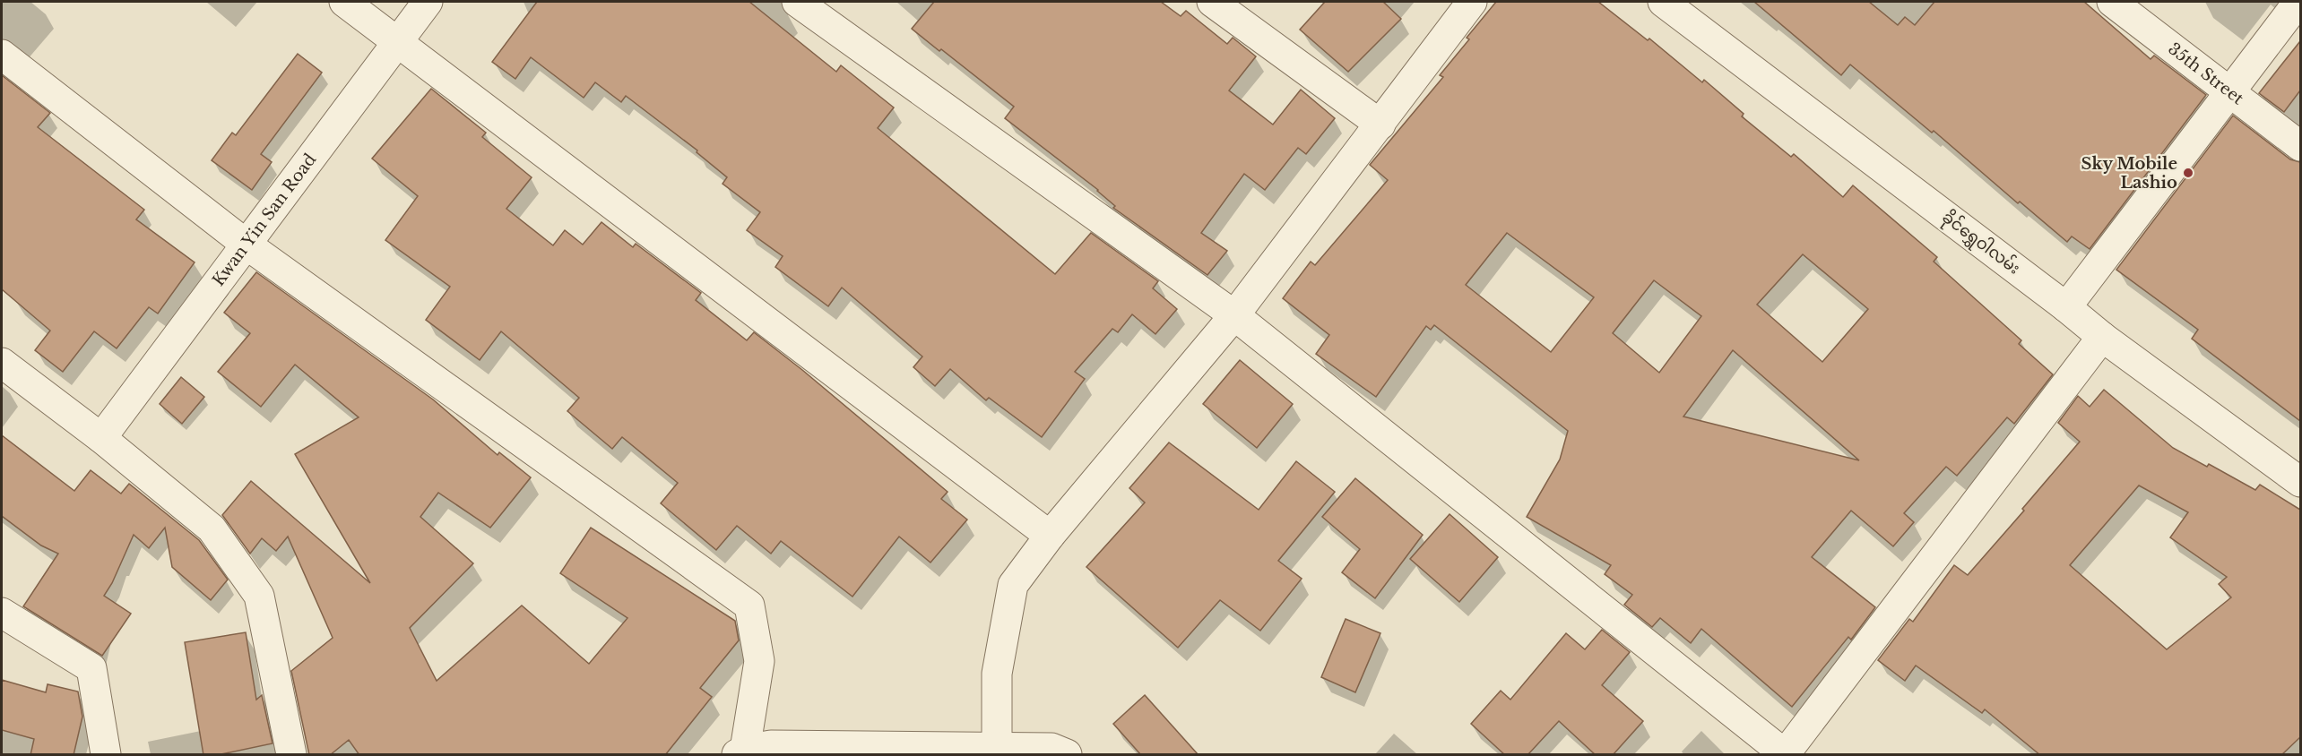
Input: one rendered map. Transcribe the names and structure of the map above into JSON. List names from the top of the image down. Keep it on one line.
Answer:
{"streets":{"street":["35th Street","Kwan Yin San Road","ခိုင်ရွှေဝါလမ်း"]},"places":["Sky Mobile Lashio"]}
